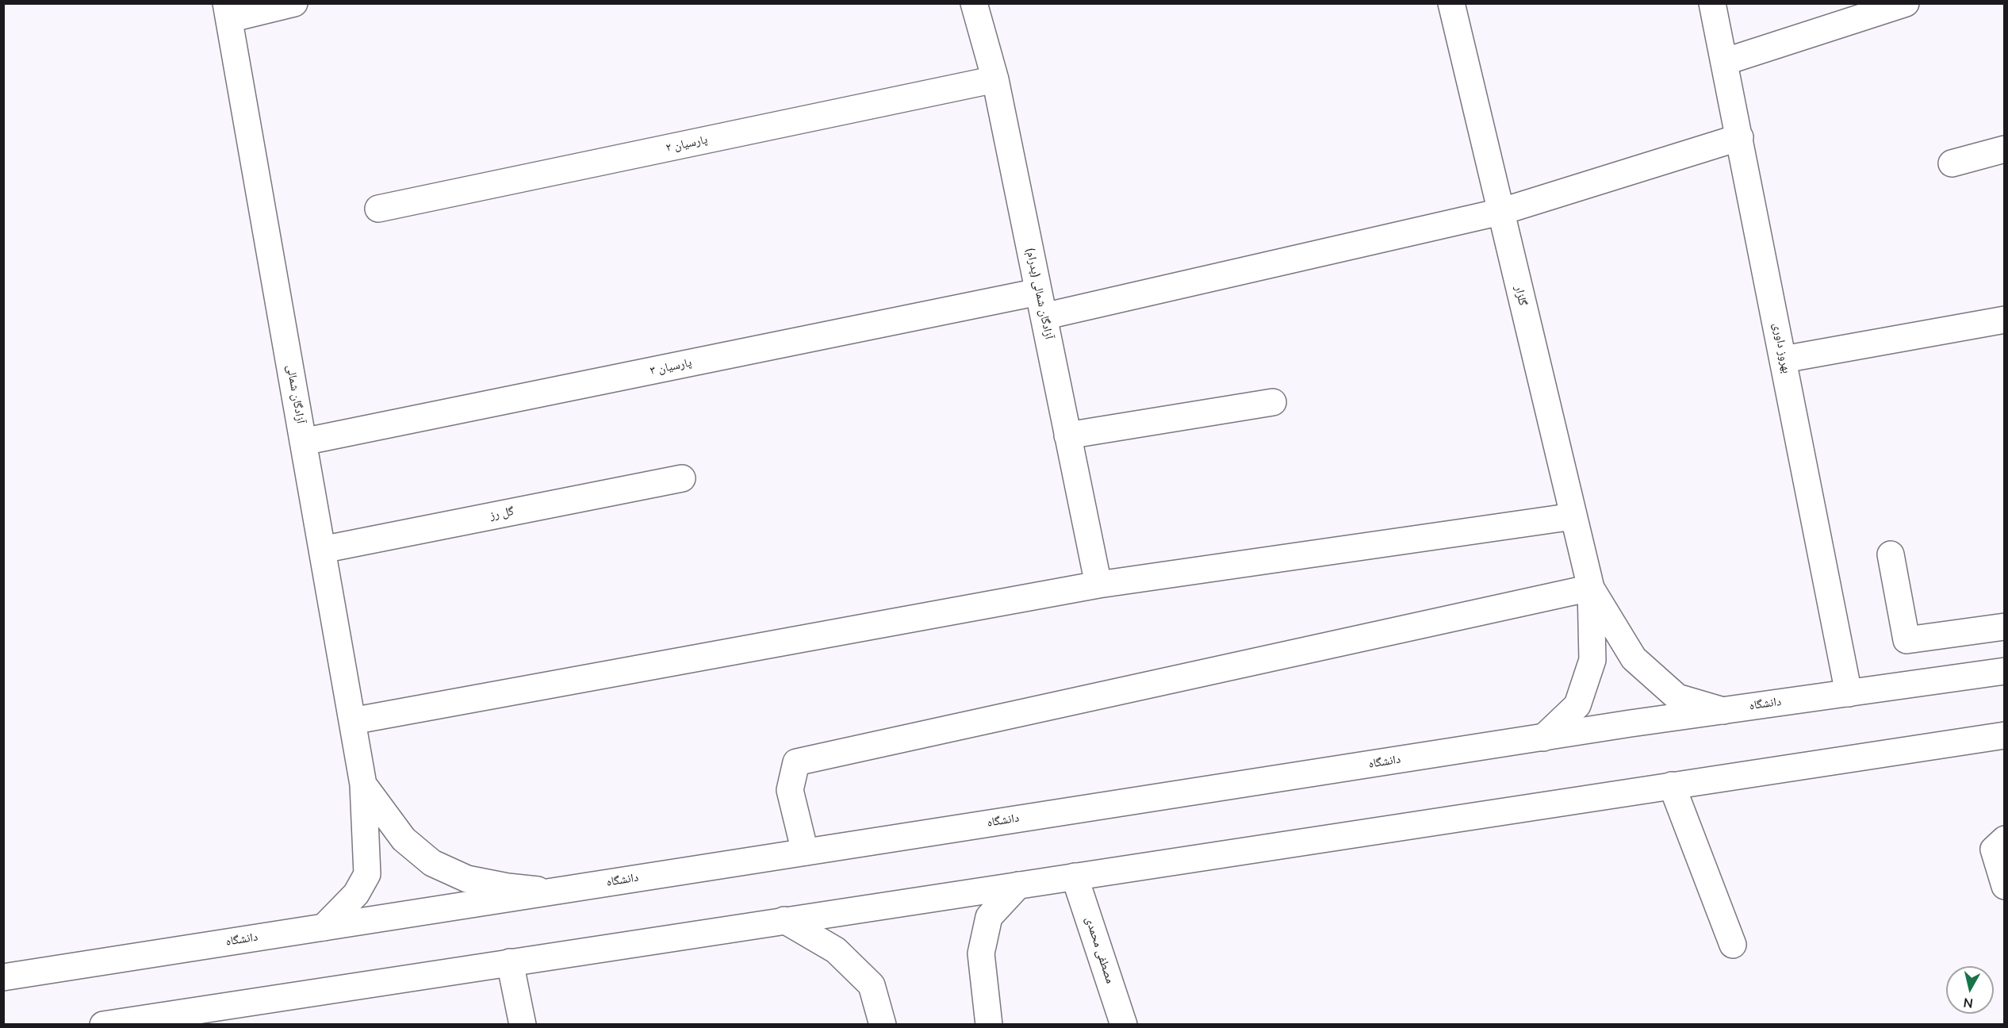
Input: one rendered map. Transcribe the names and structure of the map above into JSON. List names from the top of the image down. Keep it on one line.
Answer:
{"streets":{"street":["پارسیان ۲","آزادگان شمالی (پدرام)","گلزار","بهروز داوری","پارسیان ۳","آزادگان شمالی","گل رز","دانشگاه","مصطفی محمدی"]},"crossings":[["پارسیان ۲","آزادگان شمالی (پدرام)"],["آزادگان شمالی (پدرام)","پارسیان ۳"],["گلزار","پارسیان ۳"],["بهروز داوری","پارسیان ۳"],["بهروز داوری","دانشگاه"],["پارسیان ۳","آزادگان شمالی"],["آزادگان شمالی","گل رز"],["آزادگان شمالی","دانشگاه"]],"north":"bottom"}
